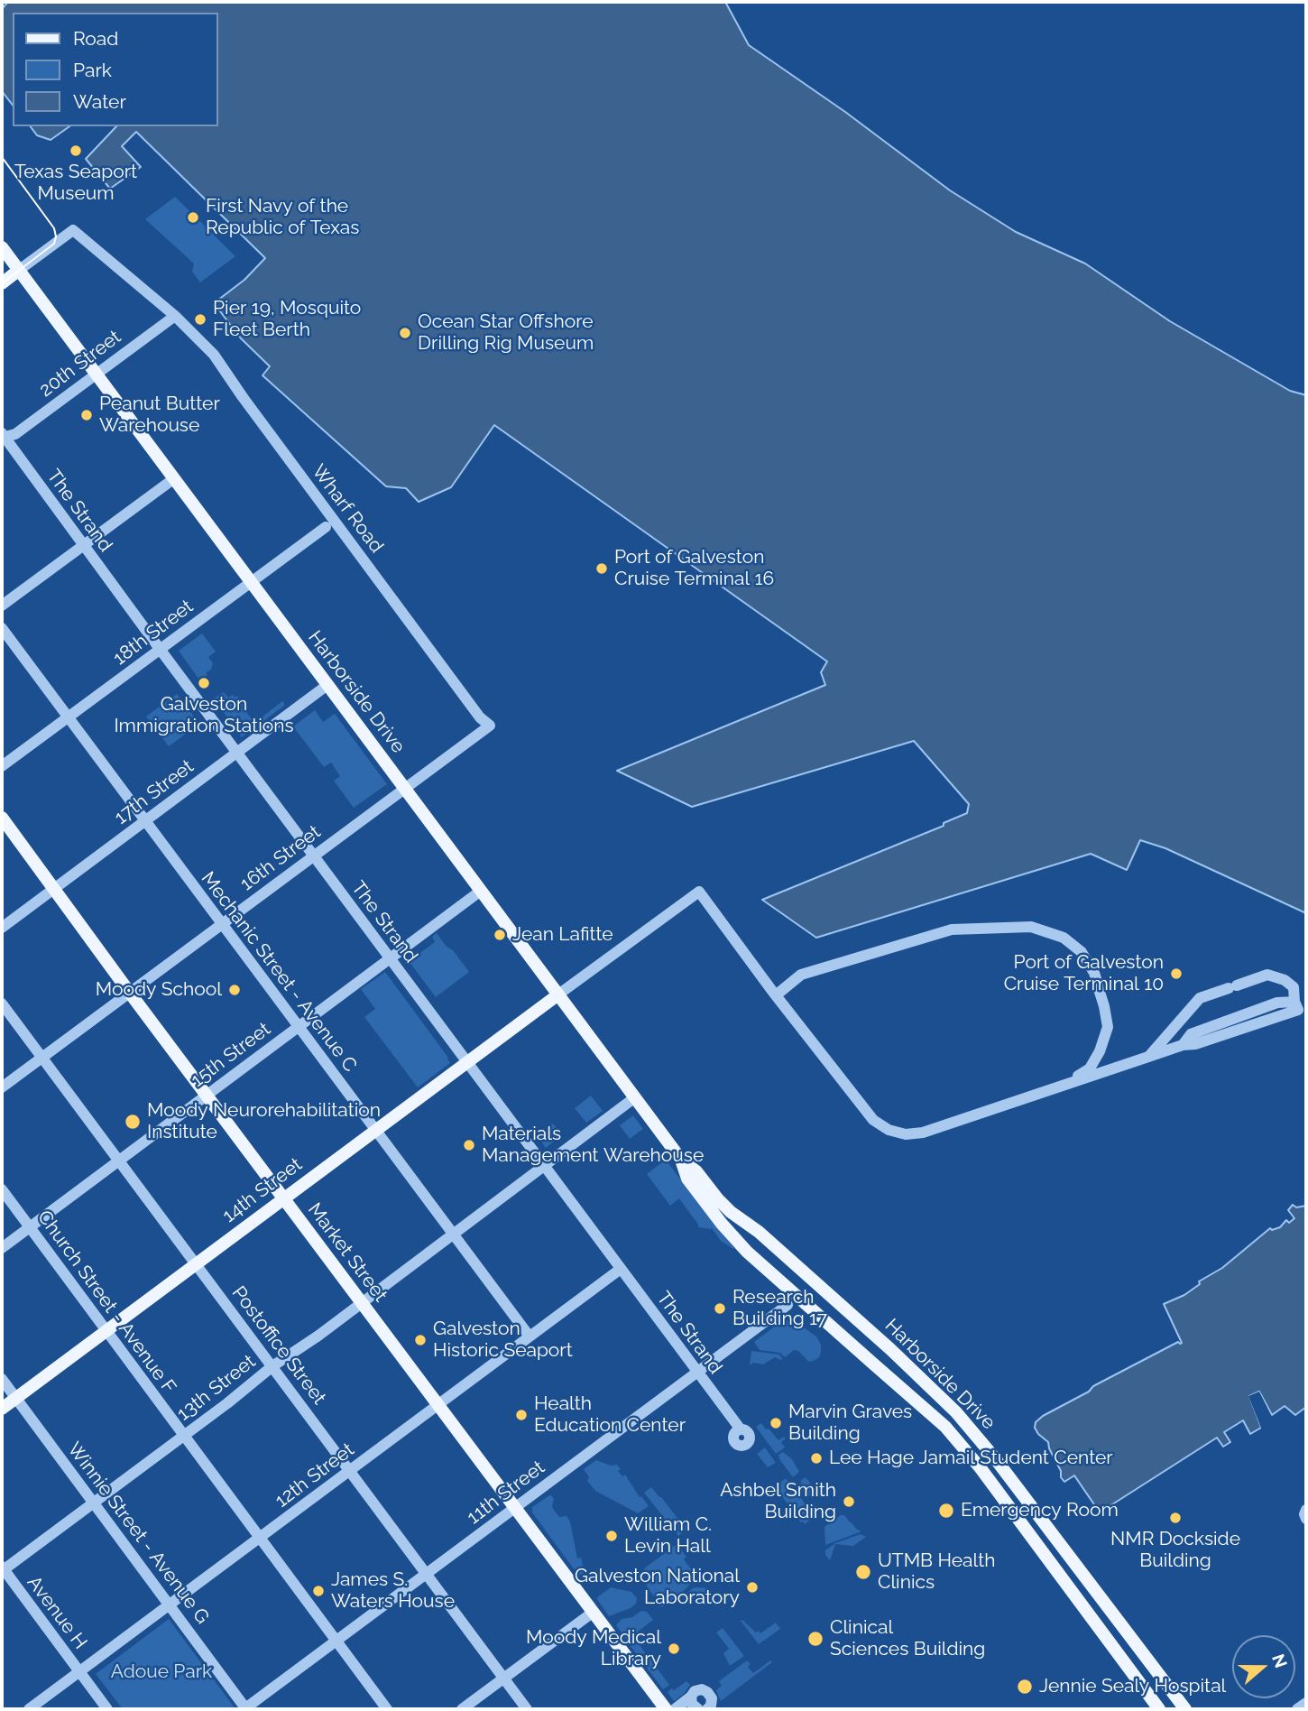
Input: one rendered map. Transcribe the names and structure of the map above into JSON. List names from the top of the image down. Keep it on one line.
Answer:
{"streets":{"main road":["Harborside Drive","14th Street","Market Street"],"street":["20th Street","Wharf Road","The Strand","18th Street","17th Street","16th Street","Mechanic Street - Avenue C","15th Street","Church Street - Avenue F","Postoffice Street","13th Street","12th Street","11th Street","Winnie Street - Avenue G","Avenue H"]},"crossings":[["20th Street","Wharf Road"],["20th Street","The Strand"],["20th Street","Harborside Drive"],["Wharf Road","Harborside Drive"],["Wharf Road","16th Street"],["The Strand","18th Street"],["The Strand","17th Street"],["The Strand","16th Street"],["The Strand","15th Street"],["The Strand","14th Street"],["The Strand","13th Street"],["The Strand","12th Street"],["The Strand","11th Street"],["18th Street","Harborside Drive"],["18th Street","Mechanic Street - Avenue C"],["Harborside Drive","17th Street"],["Harborside Drive","16th Street"],["Harborside Drive","15th Street"],["Harborside Drive","14th Street"],["Harborside Drive","13th Street"],["17th Street","Mechanic Street - Avenue C"],["17th Street","Market Street"],["16th Street","Mechanic Street - Avenue C"],["16th Street","Market Street"],["16th Street","Postoffice Street"],["Mechanic Street - Avenue C","15th Street"],["Mechanic Street - Avenue C","14th Street"],["Mechanic Street - Avenue C","13th Street"],["Mechanic Street - Avenue C","12th Street"],["15th Street","Market Street"],["15th Street","Church Street - Avenue F"],["15th Street","Postoffice Street"],["14th Street","Market Street"],["14th Street","Church Street - Avenue F"],["14th Street","Postoffice Street"],["14th Street","Winnie Street - Avenue G"],["Market Street","13th Street"],["Market Street","12th Street"],["Market Street","11th Street"],["Church Street - Avenue F","13th Street"],["Church Street - Avenue F","12th Street"],["Church Street - Avenue F","11th Street"],["Postoffice Street","13th Street"],["Postoffice Street","12th Street"],["Postoffice Street","11th Street"],["13th Street","Winnie Street - Avenue G"],["13th Street","Avenue H"],["12th Street","Winnie Street - Avenue G"],["12th Street","Avenue H"],["11th Street","Winnie Street - Avenue G"]],"parks":["Adoue Park"],"places":["Texas Seaport Museum","First Navy of the Republic of Texas","Pier 19, Mosquito Fleet Berth","Ocean Star Offshore Drilling Rig Museum","Peanut Butter Warehouse","Port of Galveston Cruise Terminal 16","Galveston Immigration Stations","Jean Lafitte","Port of Galveston Cruise Terminal 10","Moody School","Moody Neurorehabilitation Institute","Materials Management Warehouse","Research Building 17","Galveston Historic Seaport","Health Education Center","Marvin Graves Building","Lee Hage Jamail Student Center","Ashbel Smith Building","Emergency Room","NMR Dockside Building","William C. Levin Hall","UTMB Health Clinics","Galveston National Laboratory","James S. Waters House","Clinical Sciences Building","Moody Medical Library","Jennie Sealy Hospital"],"legend":["Road","Park","Water"],"north":"right"}
